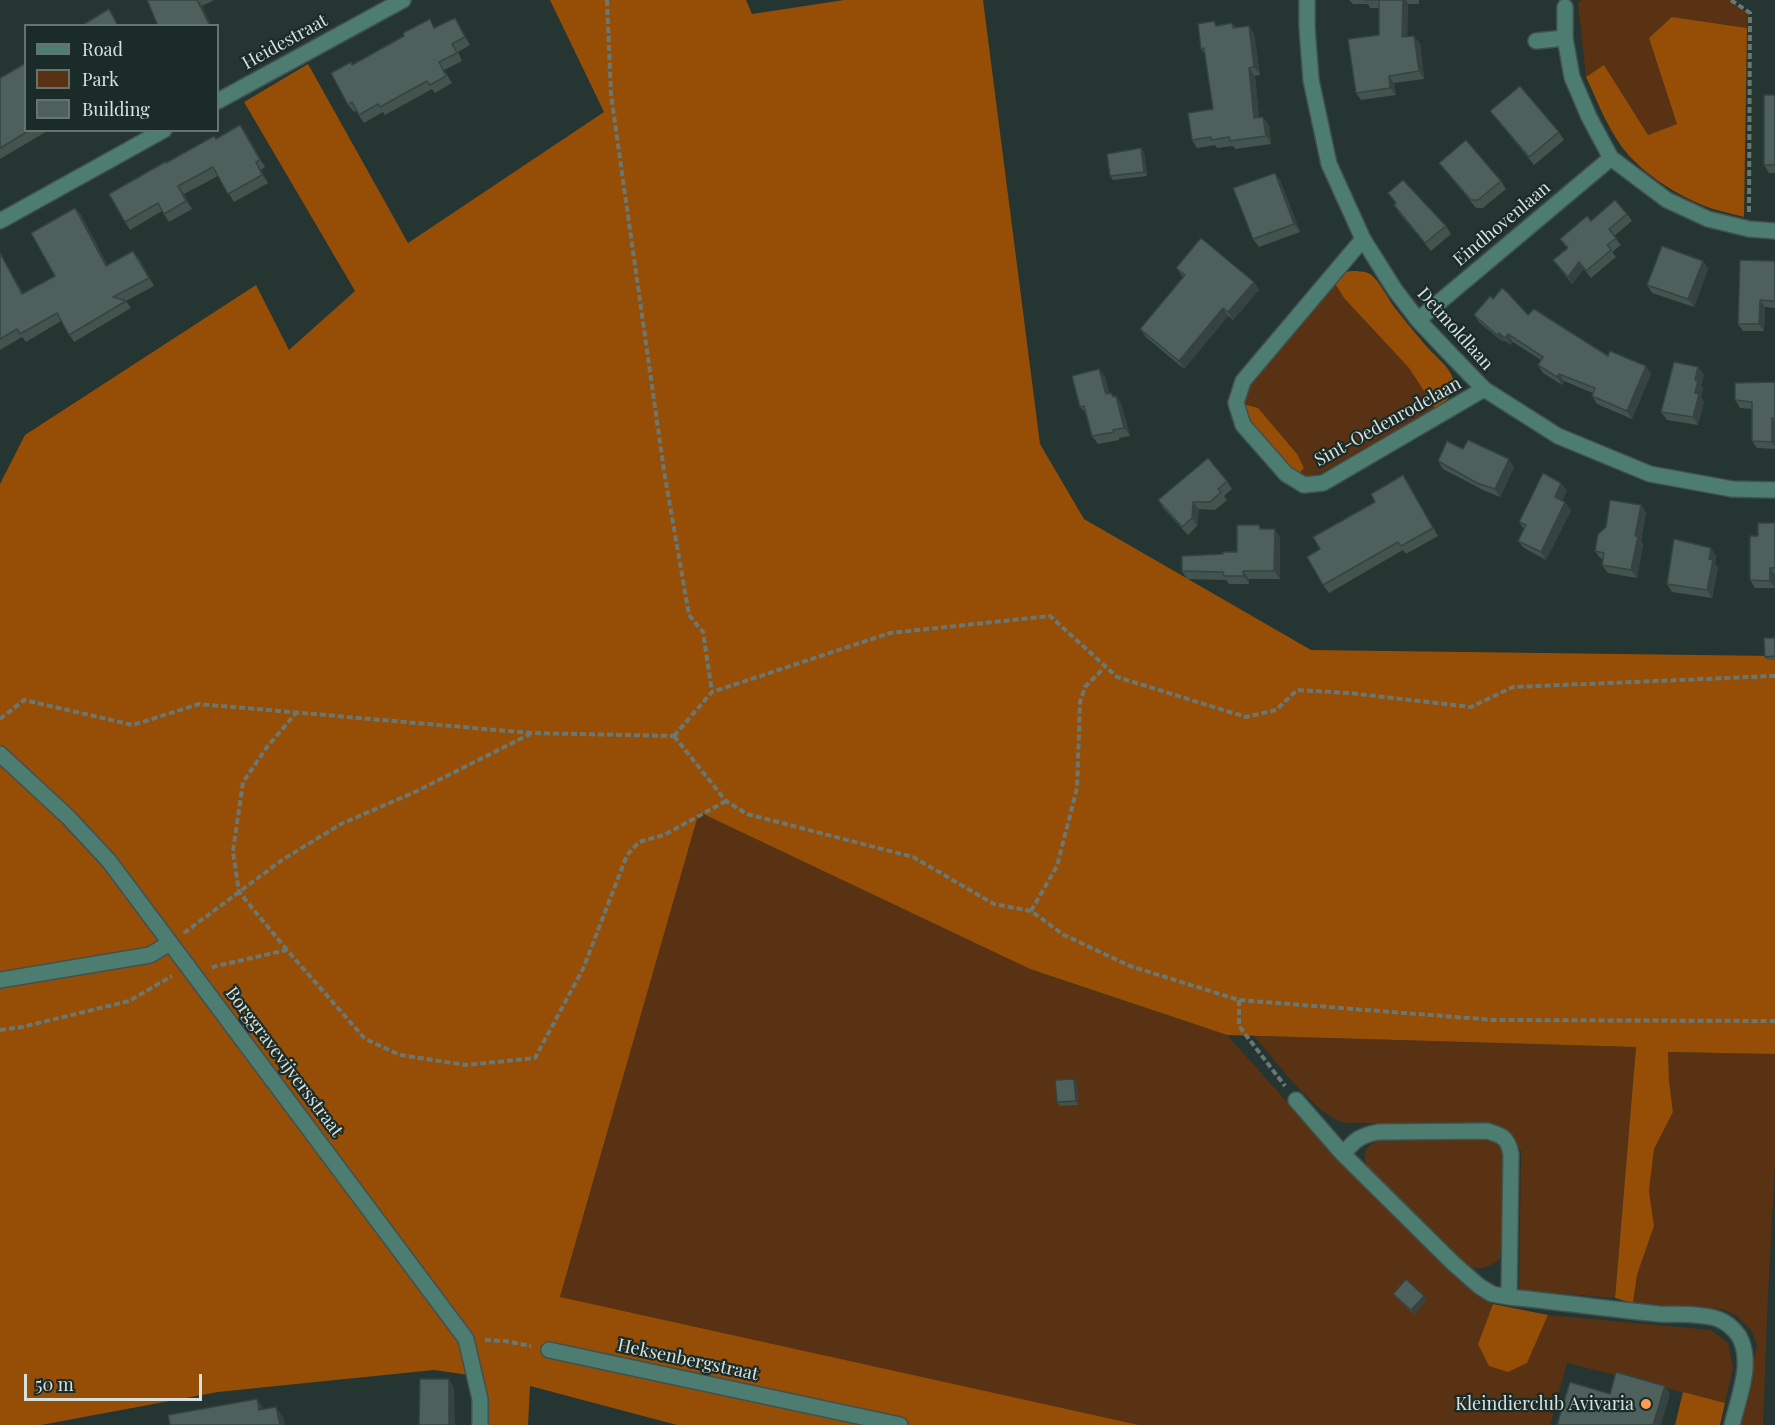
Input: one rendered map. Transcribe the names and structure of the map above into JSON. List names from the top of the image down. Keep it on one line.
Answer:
{"streets":{"street":["Heidestraat","Eindhovenlaan","Detmoldlaan","Sint-Oedenrodelaan","Borggravevijversstraat","Heksenbergstraat"]},"crossings":[["Eindhovenlaan","Detmoldlaan"],["Detmoldlaan","Sint-Oedenrodelaan"]],"places":["Kleindierclub Avivaria"],"legend":["Road","Park","Building"],"scale_bar":"50 m"}
